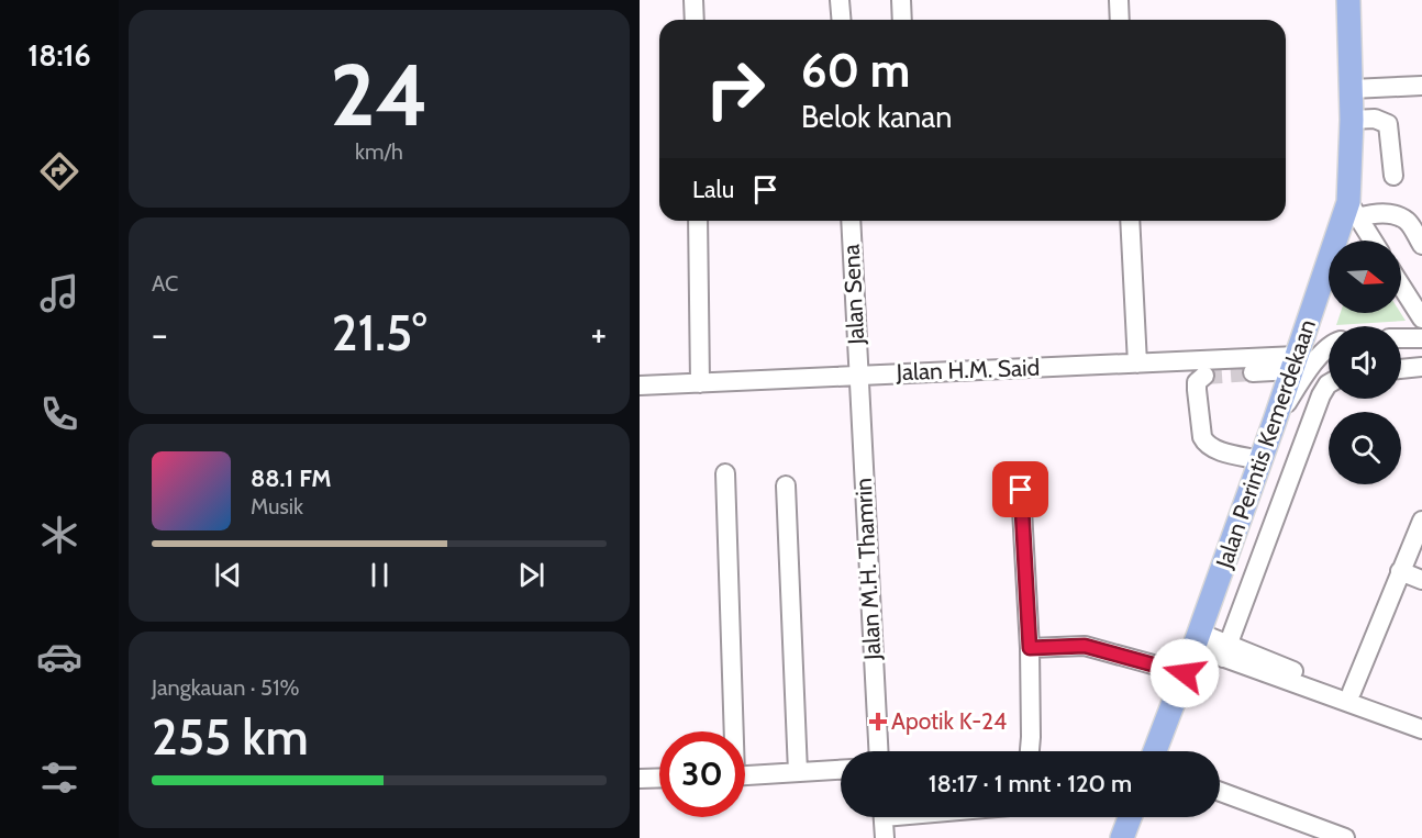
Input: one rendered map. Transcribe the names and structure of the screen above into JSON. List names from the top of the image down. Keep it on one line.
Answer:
{"streets":{"main road":["Jalan Perintis Kemerdekaan"],"street":["Jalan Sena","Jalan H.M. Said","Jalan M.H. Thamrin"]},"crossings":[["Jalan Sena","Jalan H.M. Said"],["Jalan Sena","Jalan M.H. Thamrin"],["Jalan H.M. Said","Jalan Perintis Kemerdekaan"],["Jalan H.M. Said","Jalan M.H. Thamrin"]],"places":{"health":["Apotik K-24"]},"north":"right","page":{"tabs":"18:16","tile":[["24","km/h"],"AC",["Jangkauan · 51%","255 km"]],"turn":["60 m","Belok kanan"],"then":"Lalu","heat":["−","21.5°","+"],"song":["88.1 FM","Musik"],"limit":"30","trip":"18:17 · 1 mnt · 120 m"}}
